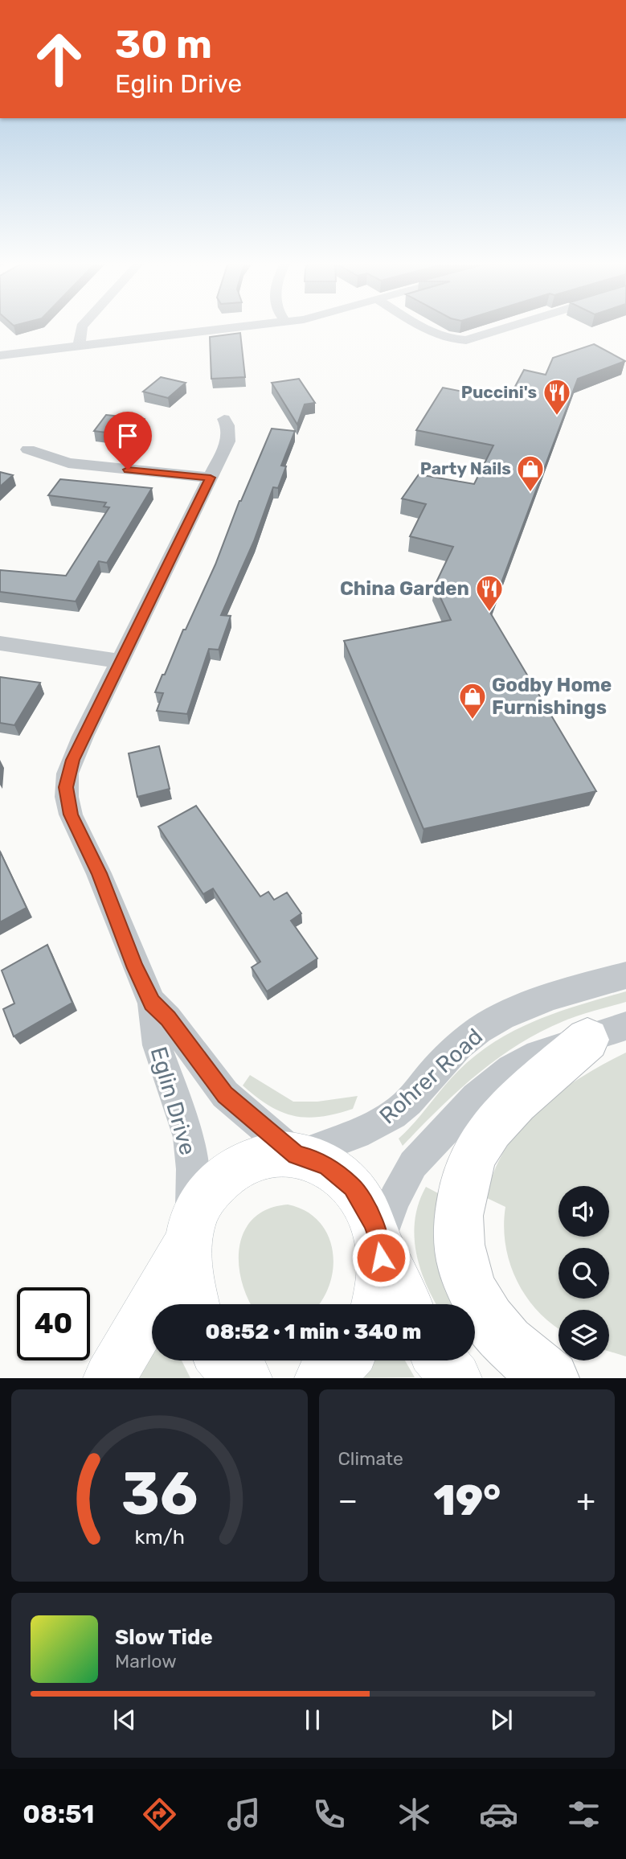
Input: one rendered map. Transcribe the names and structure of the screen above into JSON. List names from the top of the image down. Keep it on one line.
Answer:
{"streets":{"street":["Rohrer Road","Eglin Drive"]},"crossings":[["Rohrer Road","Eglin Drive"]],"places":{"restaurant":["Puccini's","China Garden"],"shop":["Party Nails","Godby Home Furnishings"]},"page":{"turn":["30 m","Eglin Drive"],"limit":"40","trip":"08:52 · 1 min · 340 m","tile":"Climate","heat":["−","19°","+"],"song":["Slow Tide","Marlow"],"tabs":"08:51","gauge":["36","km/h"]}}
